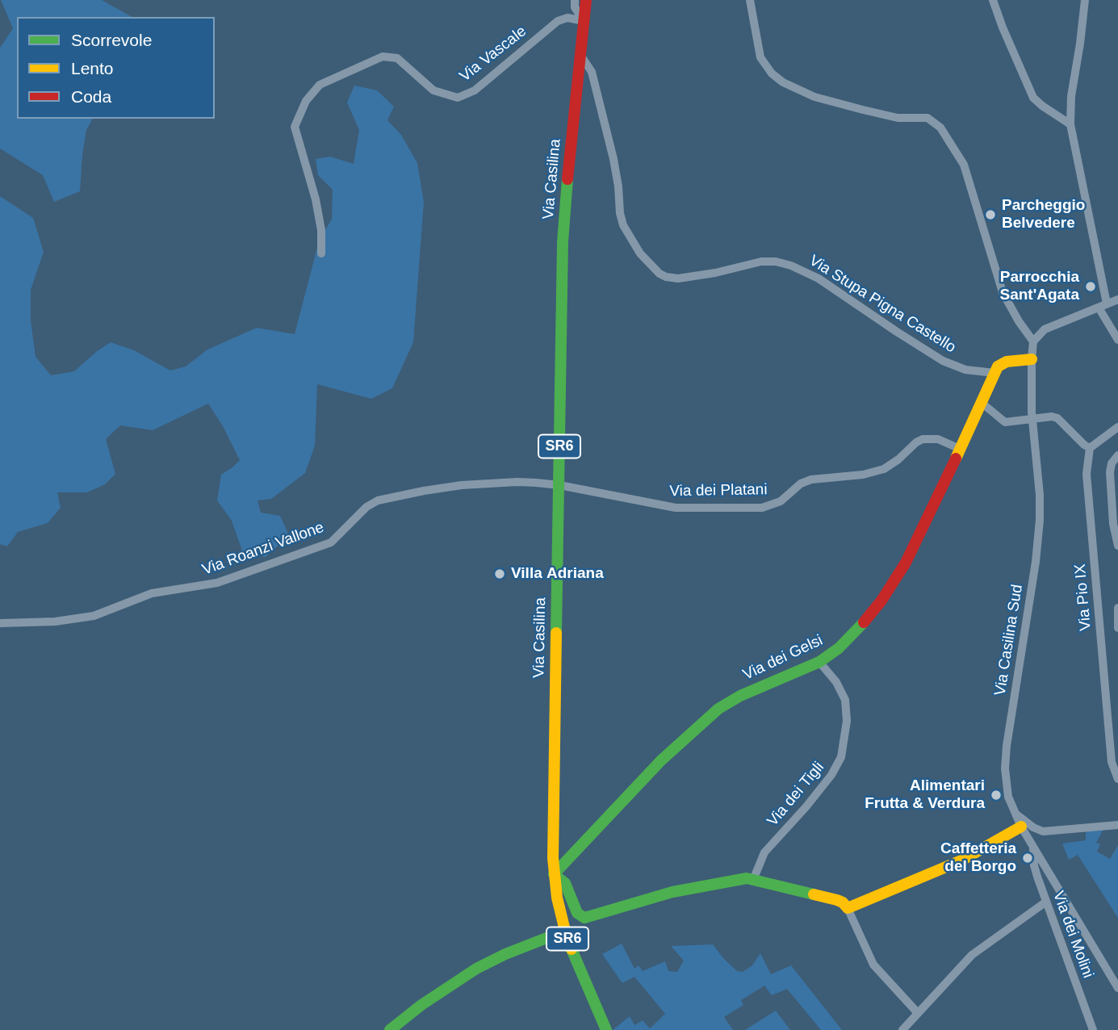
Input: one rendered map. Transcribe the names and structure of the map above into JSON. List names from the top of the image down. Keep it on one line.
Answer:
{"streets":{"street":["Via Vascale","Via Casilina","Via Stupa Pigna Castello","SR6","Via dei Platani","Via Roanzi Vallone","Via Pio IX","Via Casilina Sud","Via dei Gelsi","Via dei Tigli","Via dei Molini"]},"crossings":[["Via Vascale","Via Casilina"],["Via Casilina","Via Stupa Pigna Castello"],["Via Casilina","Via dei Platani"],["Via Casilina","Via Roanzi Vallone"],["Via Casilina","Via dei Gelsi"],["Via Stupa Pigna Castello","Via dei Gelsi"],["Via dei Platani","Via Roanzi Vallone"],["Via dei Platani","Via dei Gelsi"],["Via Casilina Sud","Via dei Molini"],["Via dei Gelsi","Via dei Tigli"]],"places":["Parcheggio Belvedere","Parrocchia Sant'Agata","Villa Adriana","Alimentari Frutta & Verdura","Caffetteria del Borgo"],"legend":["Scorrevole","Lento","Coda"]}
